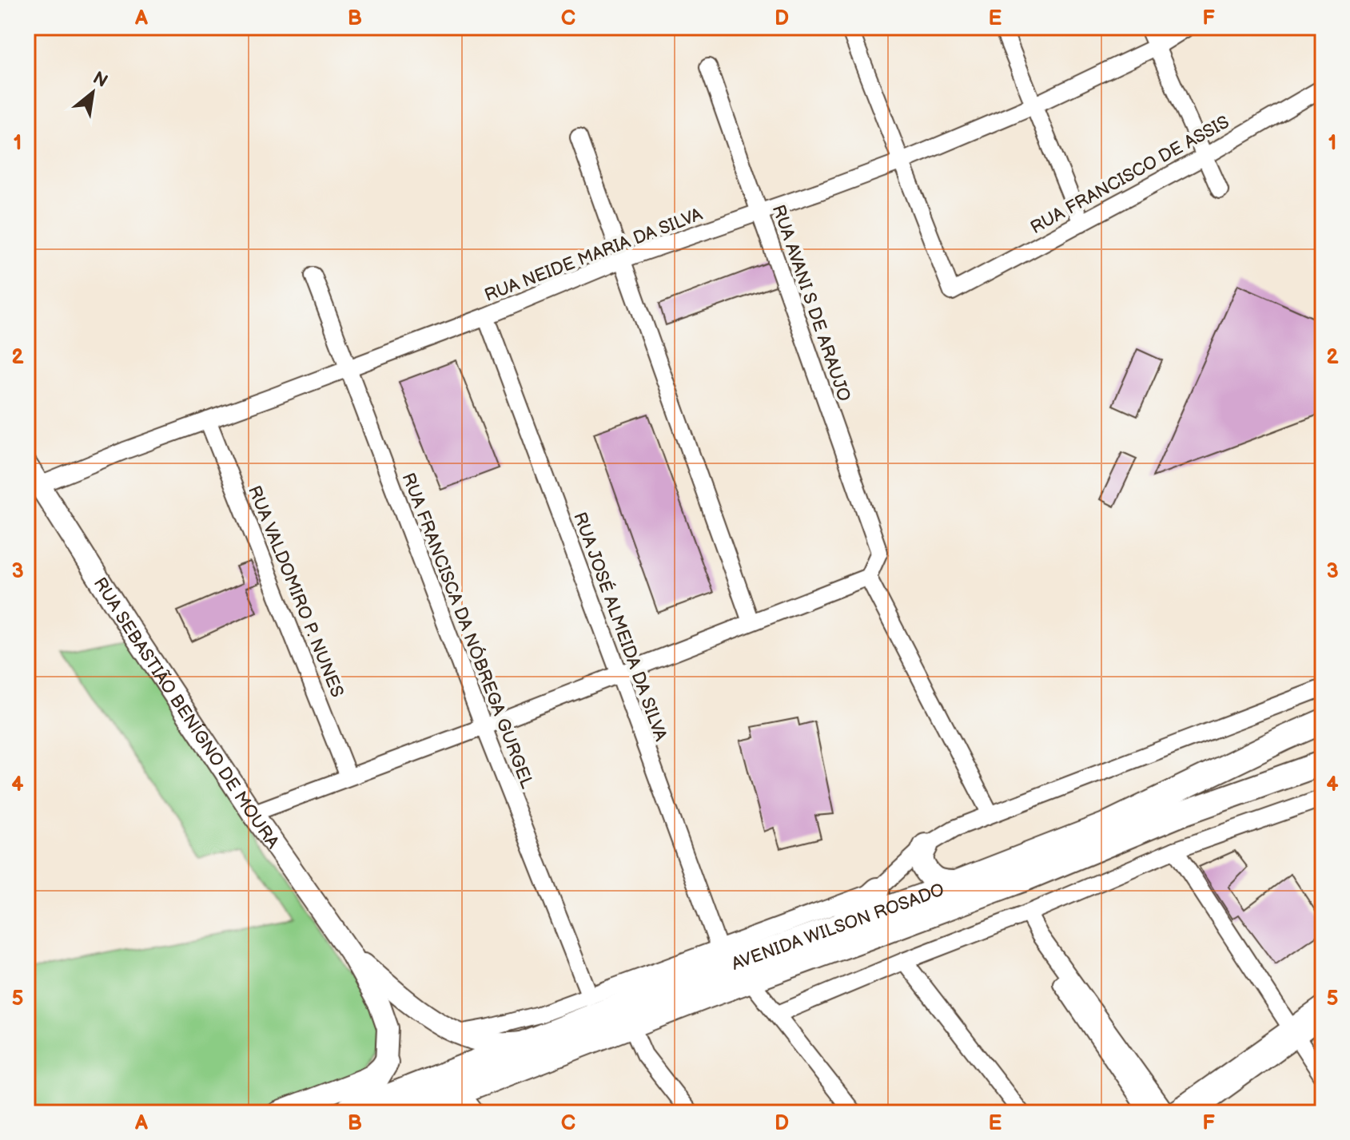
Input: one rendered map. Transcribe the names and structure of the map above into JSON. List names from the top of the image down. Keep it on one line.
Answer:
{"streets":{"highway":["AVENIDA WILSON ROSADO"],"main road":["RUA SEBASTIÃO BENÍGNO DE MOURA"],"street":["RUA FRANCISCO DE ASSIS","RUA NEIDE MARIA DA SILVA","RUA AVANI S DE ARAUJO","RUA VALDOMIRO P. NUNES","RUA JOSÉ ALMEIDA DA SILVA","RUA FRANCISCA DA NÓBREGA GURGEL"]},"crossings":[["RUA FRANCISCO DE ASSIS","RUA NEIDE MARIA DA SILVA"],["RUA NEIDE MARIA DA SILVA","RUA AVANI S DE ARAUJO"],["RUA NEIDE MARIA DA SILVA","RUA VALDOMIRO P. NUNES"],["RUA NEIDE MARIA DA SILVA","RUA JOSÉ ALMEIDA DA SILVA"],["RUA NEIDE MARIA DA SILVA","RUA FRANCISCA DA NÓBREGA GURGEL"],["RUA NEIDE MARIA DA SILVA","RUA SEBASTIÃO BENÍGNO DE MOURA"]],"north":"top right","grid":{"columns":["A","B","C","D","E","F"],"rows":["1","2","3","4","5"]}}
